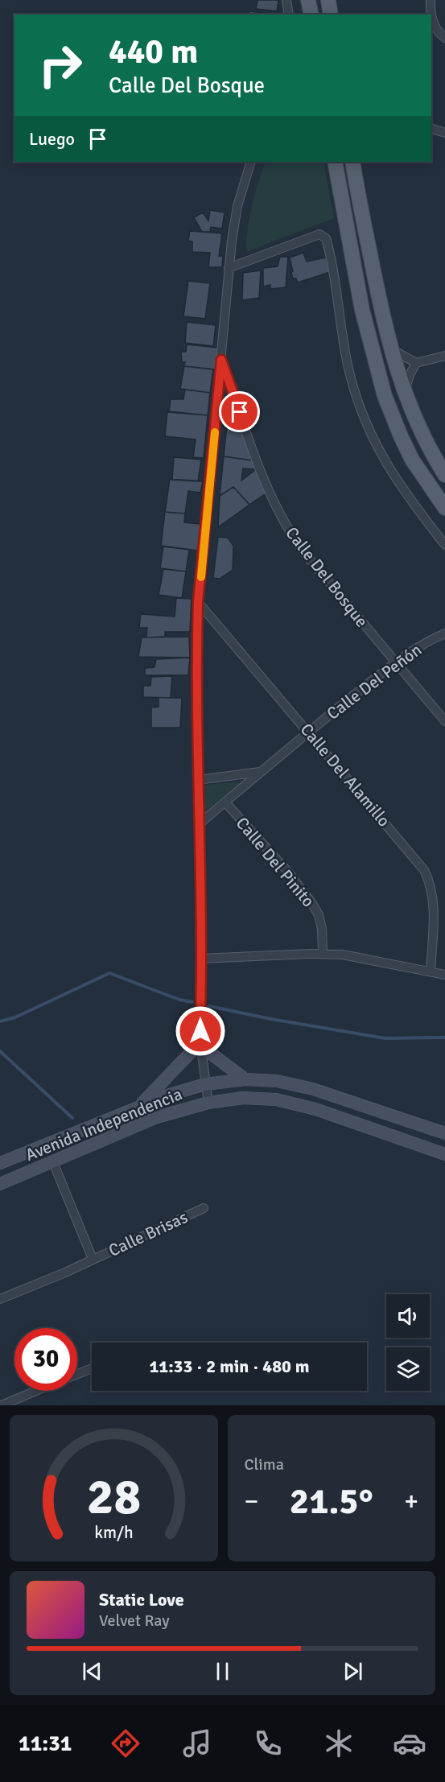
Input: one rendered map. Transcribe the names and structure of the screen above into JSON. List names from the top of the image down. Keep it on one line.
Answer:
{"streets":{"main road":["Avenida Independencia"],"street":["Calle Del Bosque","Calle Del Peñón","Calle Del Alamillo","Calle Del Pinito","Calle Brisas"]},"crossings":[["Calle Del Bosque","Calle Del Peñón"],["Calle Del Peñón","Calle Del Alamillo"],["Calle Del Peñón","Calle Del Pinito"]],"page":{"turn":["440 m","Calle Del Bosque"],"then":"Luego","limit":"30","trip":"11:33 · 2 min · 480 m","tile":"Clima","heat":["−","21.5°","+"],"song":["Static Love","Velvet Ray"],"tabs":"11:31","gauge":["28","km/h"]}}
